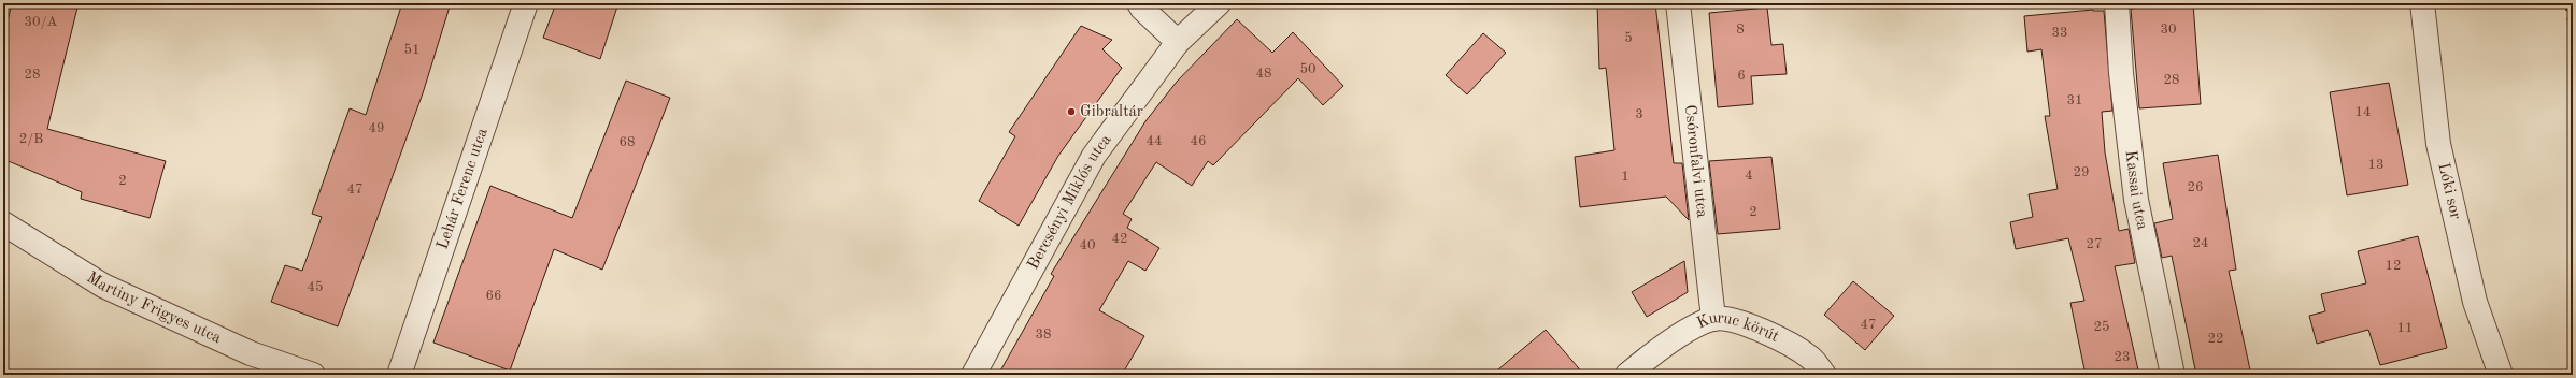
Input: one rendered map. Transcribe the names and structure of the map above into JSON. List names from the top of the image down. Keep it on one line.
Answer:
{"streets":{"street":["Csóronfalvi utca","Lehár Ferenc utca","Kassai utca","Lóki sor","Bercsényi Miklós utca","Martiny Frigyes utca","Kuruc körút"]},"crossings":[["Csóronfalvi utca","Kuruc körút"]],"places":["Gibraltár"],"house_numbers":["30/A","8","30","33","5","51","50","48","28","6","28","31","14","3","49","2/B","44","46","68","13","29","4","1","2","26","47","2","42","24","27","40","12","45","66","47","25","11","38","22","23"]}
